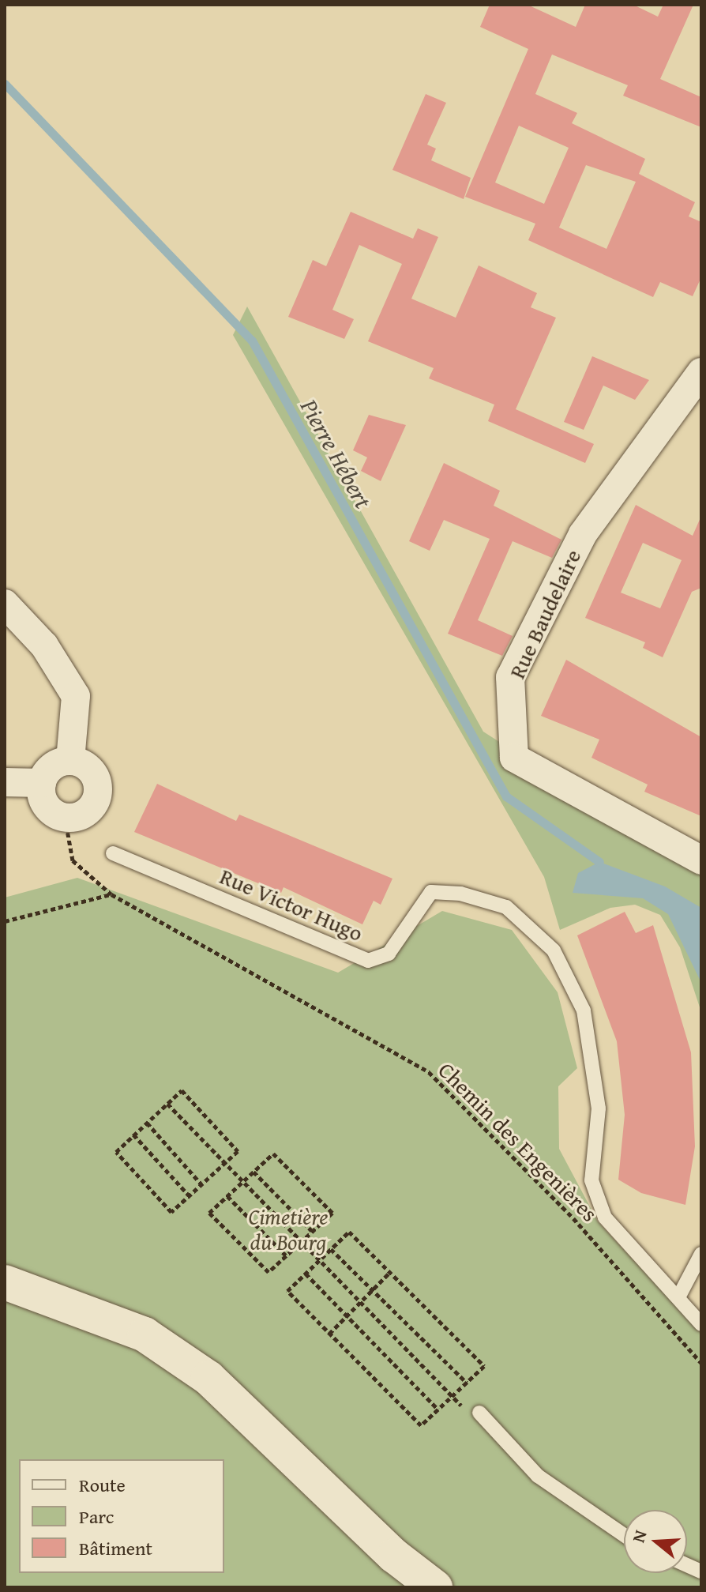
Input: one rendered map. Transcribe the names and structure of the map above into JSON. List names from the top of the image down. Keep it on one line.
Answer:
{"streets":{"street":["Rue Baudelaire"],"lane":["Rue Victor Hugo"],"path":["Chemin des Engenières"]},"water":["Pierre Hébert"],"parks":["Cimetière du Bourg"],"legend":["Route","Parc","Bâtiment"],"north":"left"}
